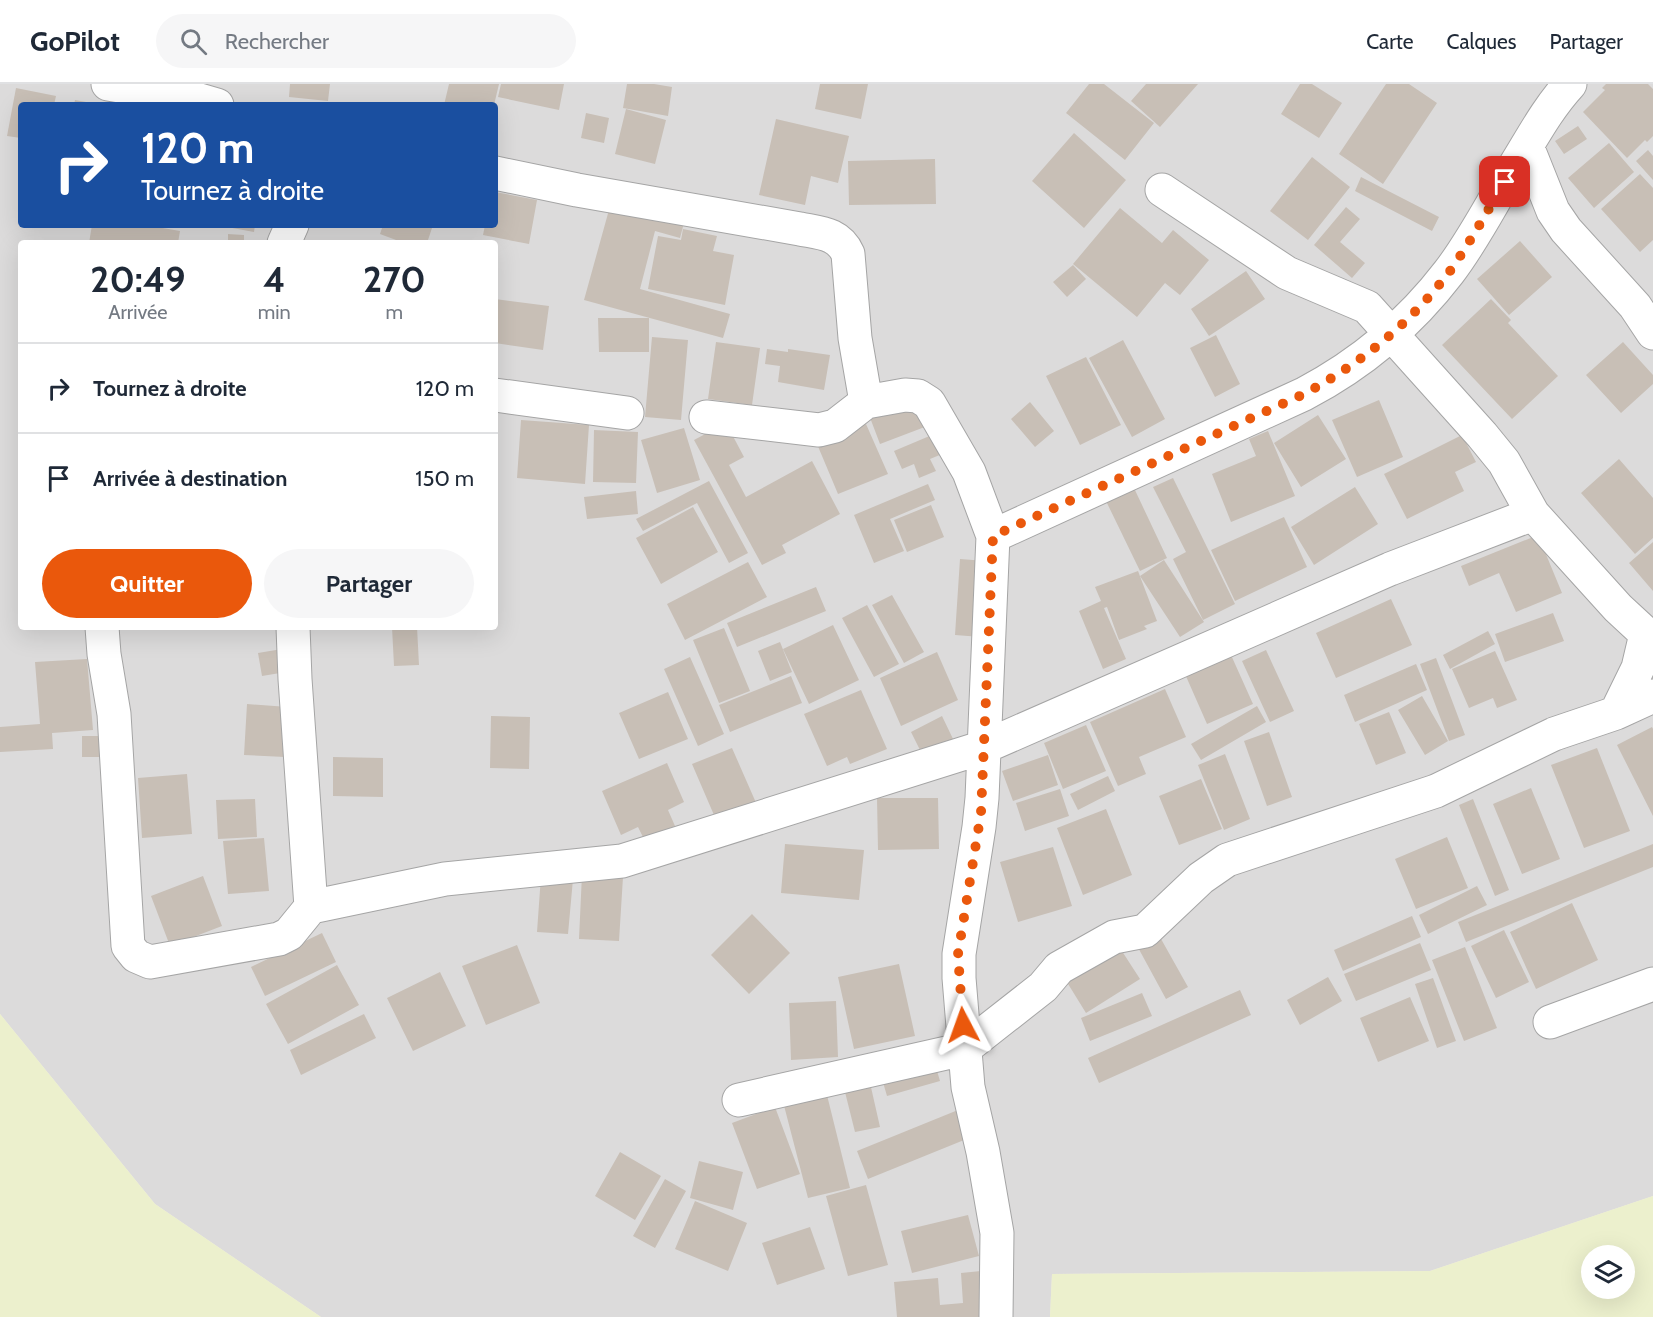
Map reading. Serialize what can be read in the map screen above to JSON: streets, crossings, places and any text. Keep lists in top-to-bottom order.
{
  "page": {
    "header": "GoPilot",
    "search": "Rechercher",
    "nav": ["Carte", "Calques", "Partager"],
    "turn": ["120 m", "Tournez à droite"],
    "eta": [
      "20:49",
      "Arrivée",
      "4",
      "min",
      "270",
      "m"
    ],
    "list": [
      {
        "name": "Tournez à droite",
        "value": "120 m"
      },
      {
        "name": "Arrivée à destination",
        "value": "150 m"
      }
    ],
    "buttons": ["Quitter", "Partager"]
  }
}
